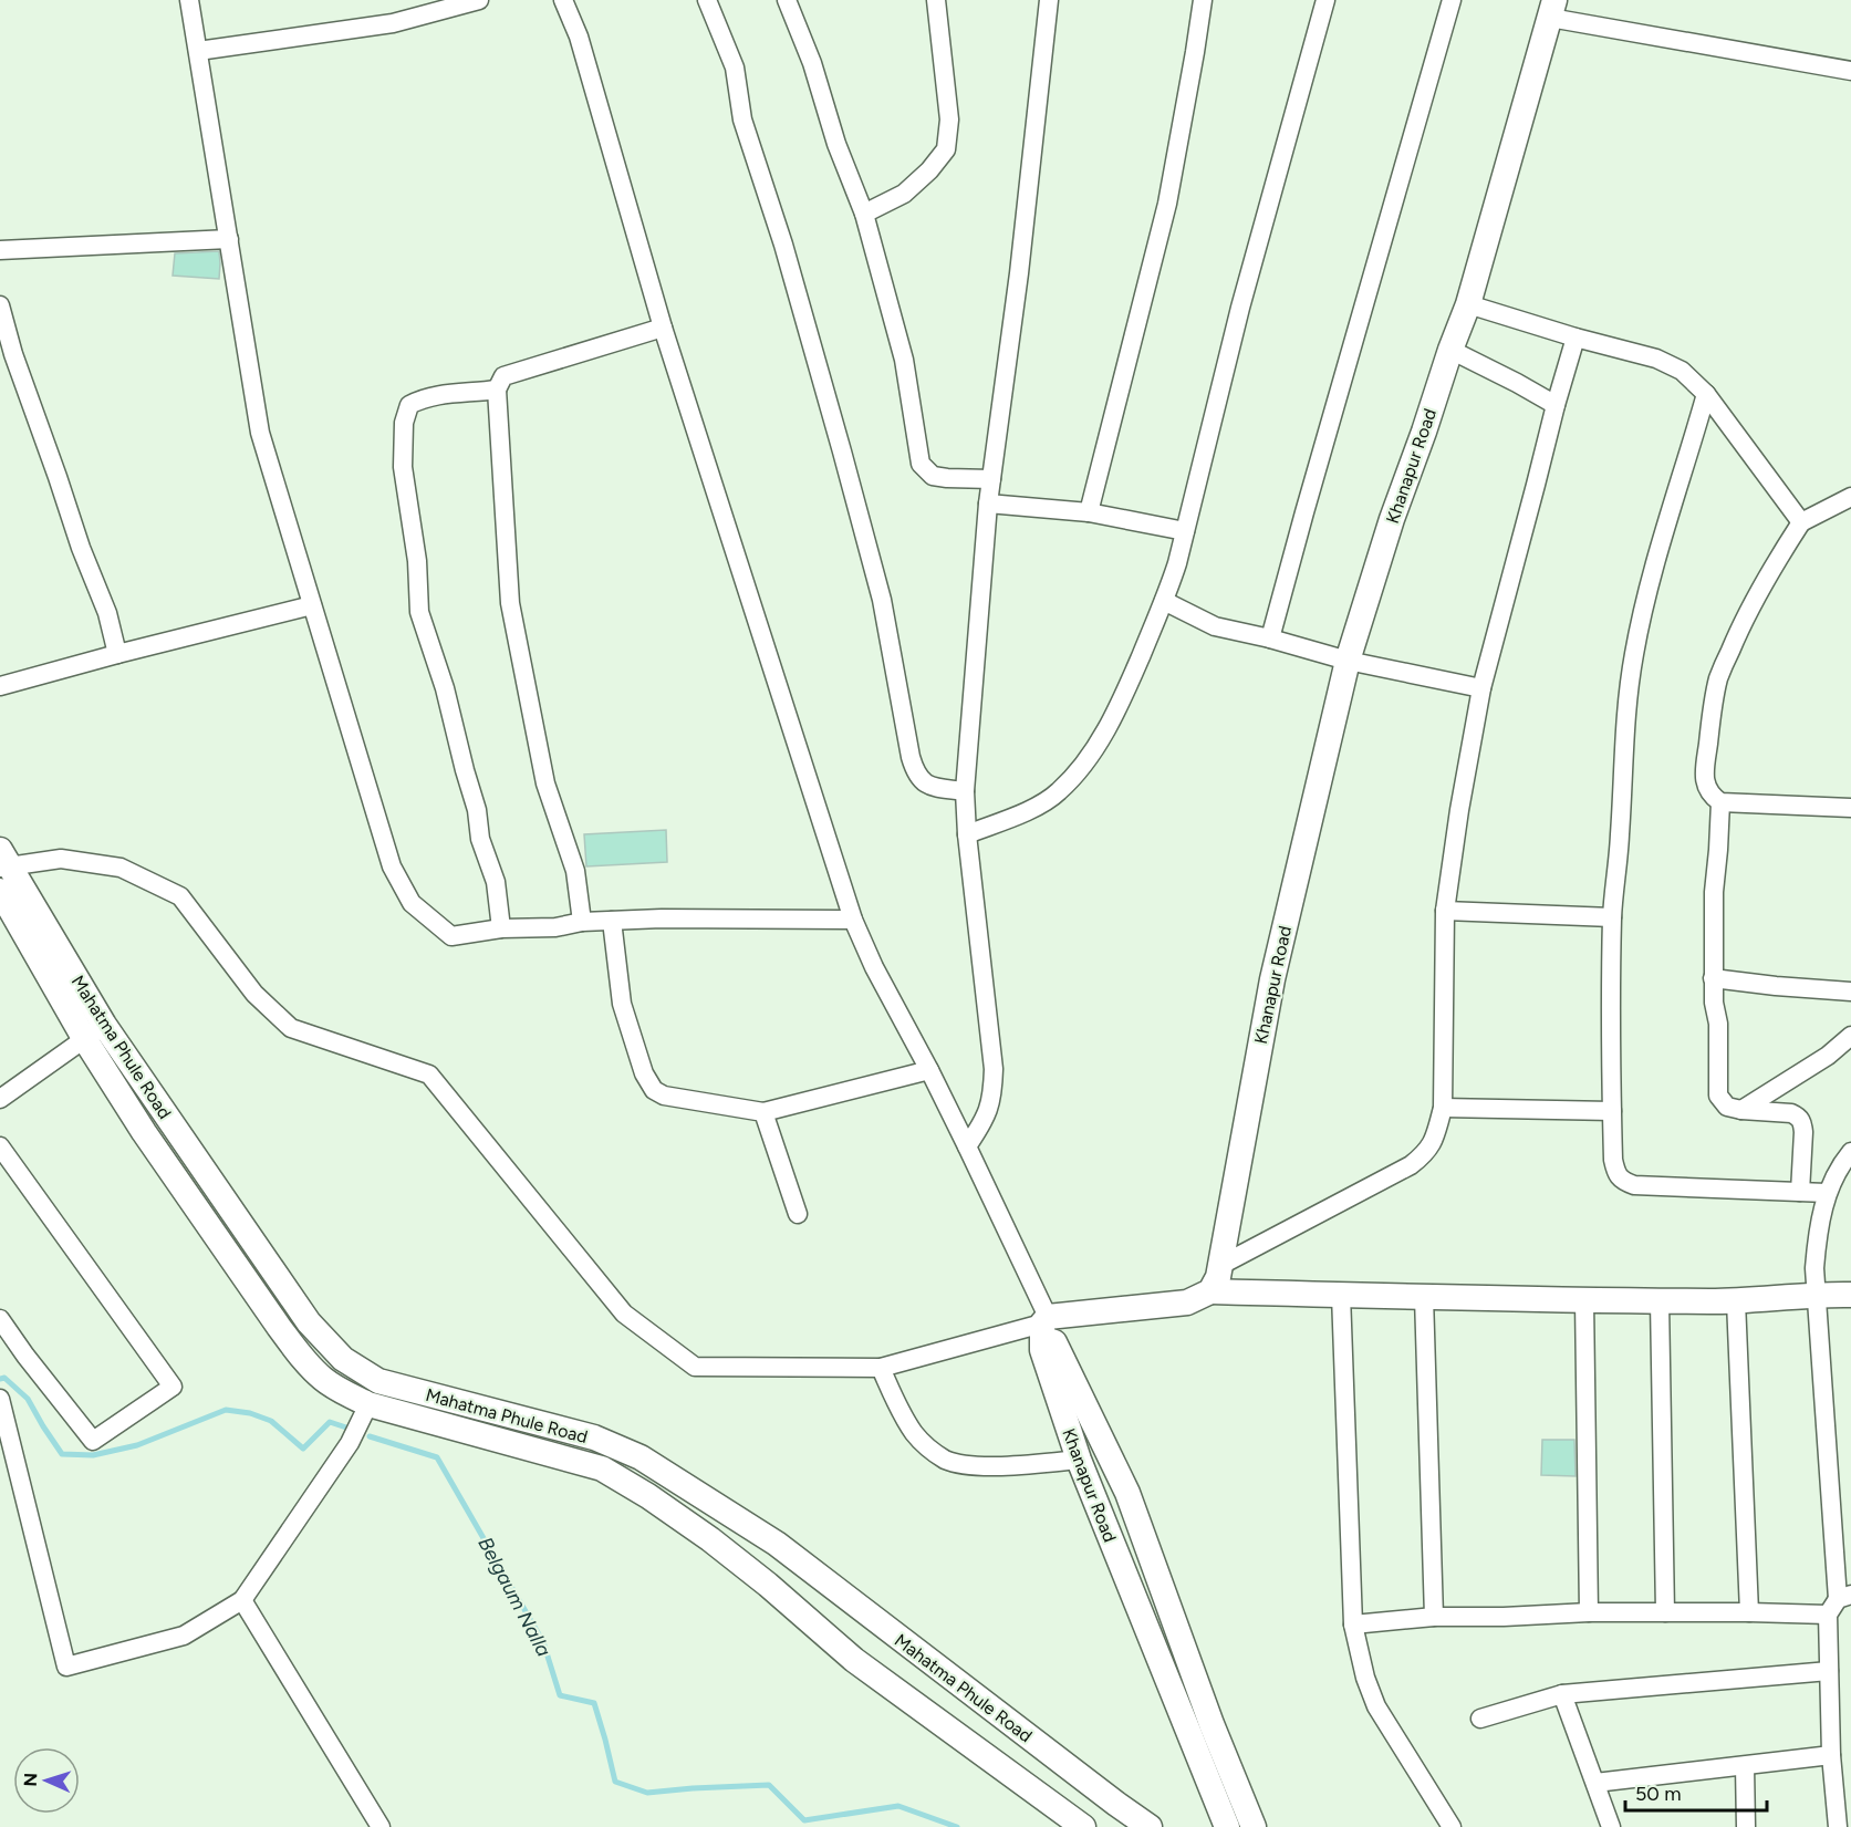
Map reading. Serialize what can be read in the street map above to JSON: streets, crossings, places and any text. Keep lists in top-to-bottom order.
{
  "streets": {
    "main road": ["Khanapur Road", "Mahatma Phule Road"]
  },
  "crossings": [
    ["Khanapur Road", "Mahatma Phule Road"]
  ],
  "water": ["Belgaum Nalla"],
  "scale_bar": "50 m",
  "north": "left"
}
